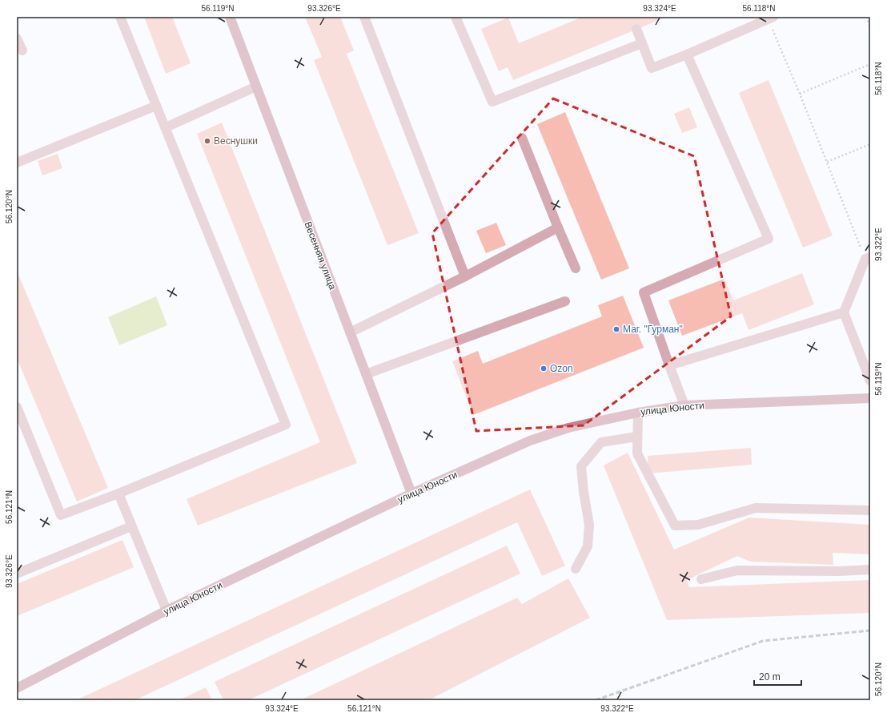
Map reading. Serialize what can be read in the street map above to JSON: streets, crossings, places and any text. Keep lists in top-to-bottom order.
{
  "streets": {
    "street": ["Весенняя улица", "улица Юности"]
  },
  "crossings": [
    ["Весенняя улица", "улица Юности"]
  ],
  "places": ["Веснушки", "Маг. \"Гурман\"", "Ozon"],
  "scale_bar": "20 m",
  "coordinates": [
    "56.119°N",
    "93.326°E",
    "93.324°E",
    "56.118°N",
    "56.120°N",
    "93.322°E",
    "56.121°N"
  ]
}
